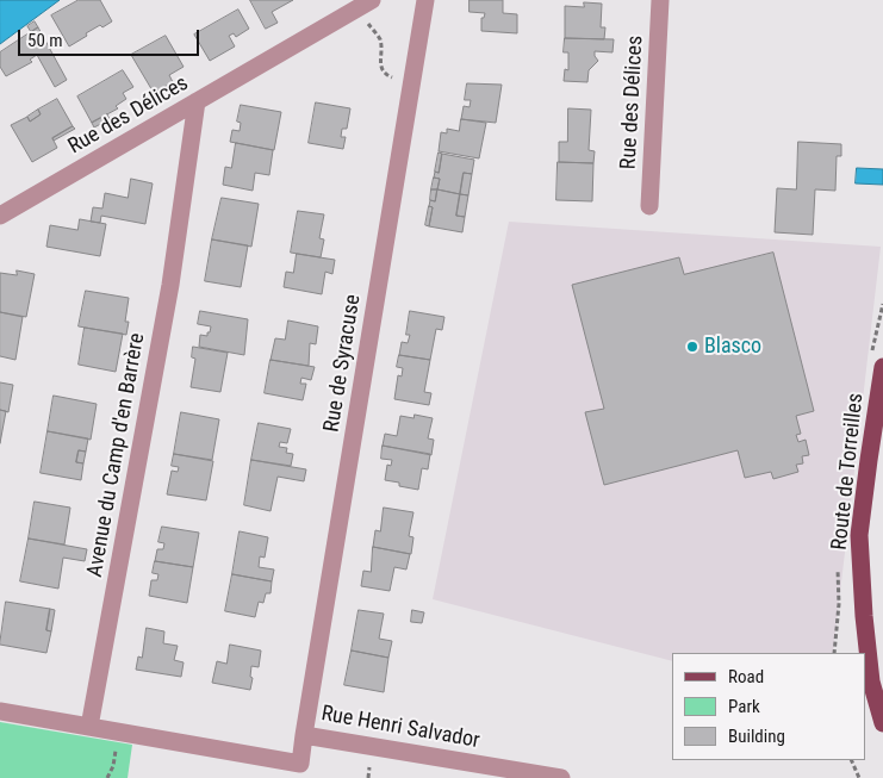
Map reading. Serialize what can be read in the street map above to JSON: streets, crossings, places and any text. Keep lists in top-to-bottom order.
{
  "streets": {
    "main road": ["Route de Torreilles"],
    "street": [
      "Rue des Délices",
      "Rue de Syracuse",
      "Avenue du Camp d'en Barrère",
      "Rue Henri Salvador"
    ]
  },
  "crossings": [
    ["Rue des Délices", "Avenue du Camp d'en Barrère"],
    ["Rue de Syracuse", "Rue Henri Salvador"],
    ["Avenue du Camp d'en Barrère", "Rue Henri Salvador"]
  ],
  "places": ["Blasco"],
  "legend": ["Road", "Park", "Building"],
  "scale_bar": "50 m"
}
